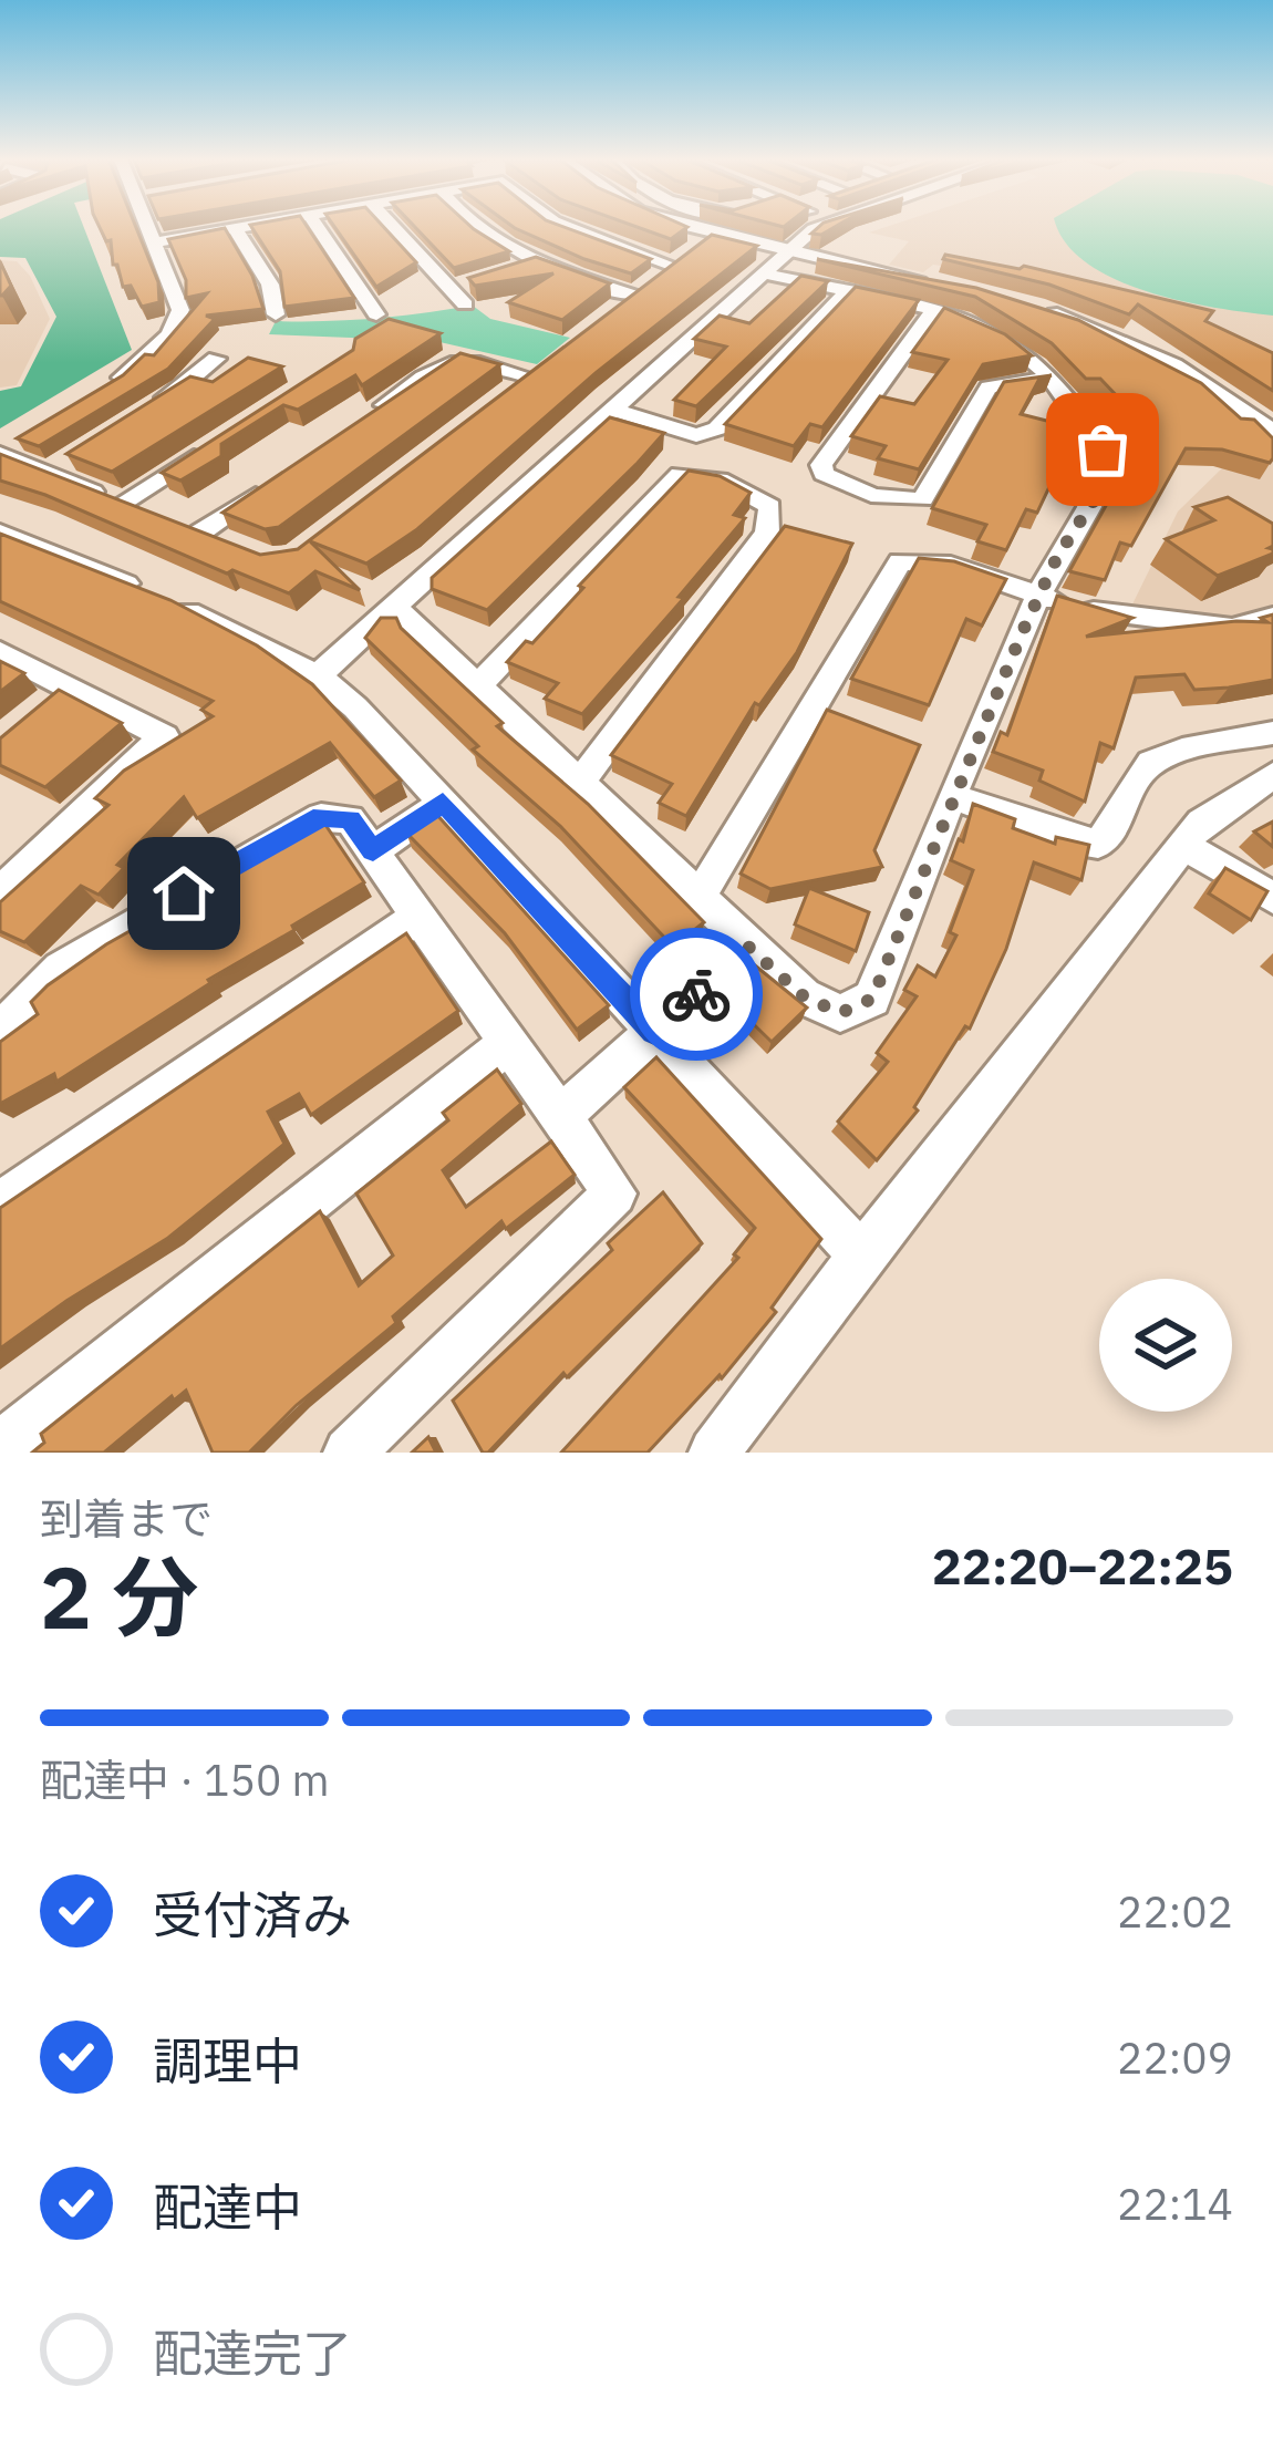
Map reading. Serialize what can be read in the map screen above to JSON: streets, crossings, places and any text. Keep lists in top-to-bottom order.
{
  "page": {
    "heading": ["2 分", "到着まで", "22:20–22:25"],
    "bar": "配達中 · 150 m",
    "list": [
      ["受付済み", "22:02"],
      ["調理中", "22:09"],
      ["配達中", "22:14"],
      "配達完了"
    ]
  }
}
